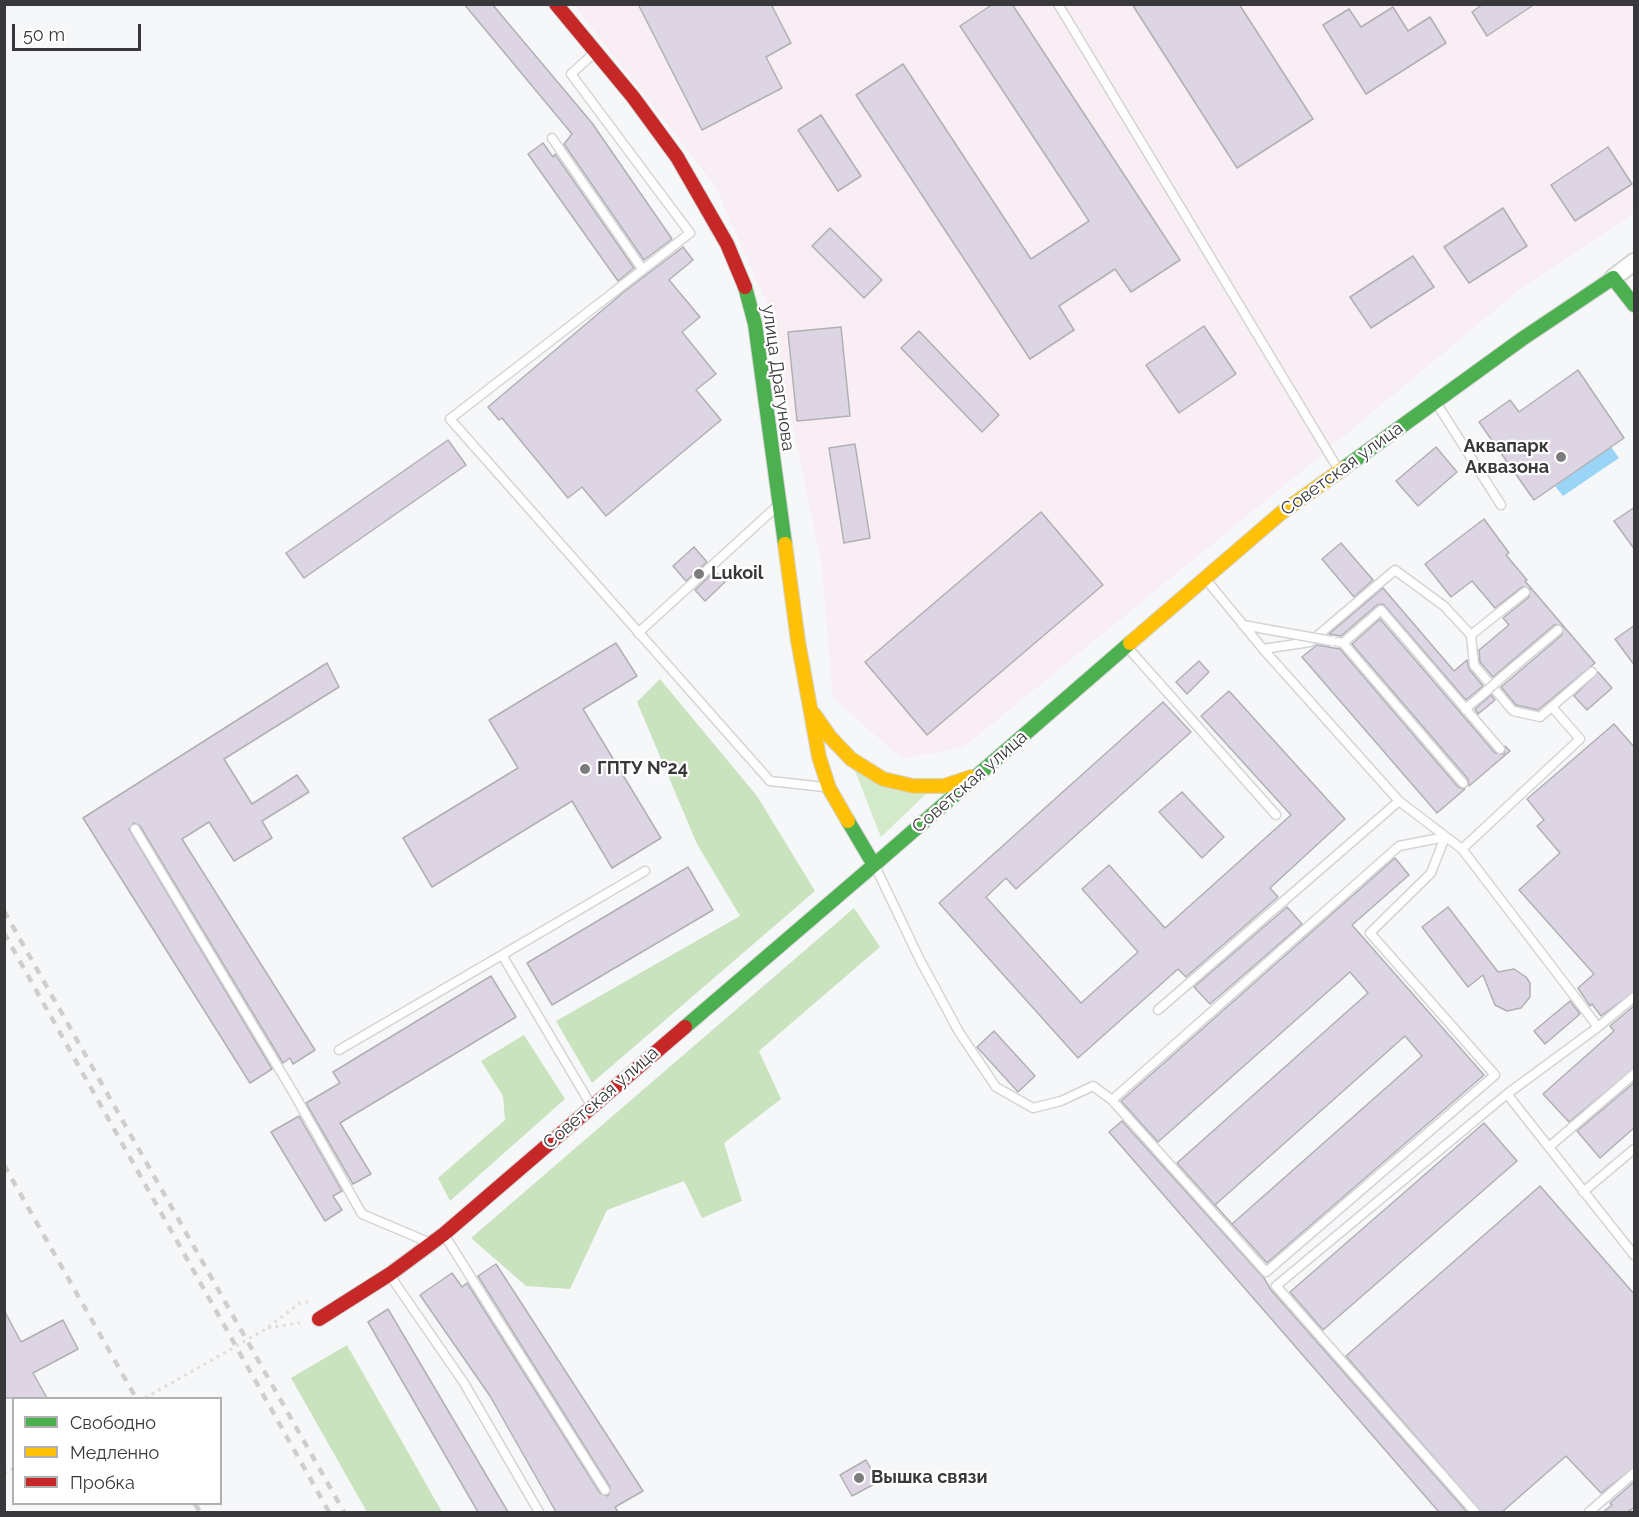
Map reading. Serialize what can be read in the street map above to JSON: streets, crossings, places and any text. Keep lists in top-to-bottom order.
{
  "streets": {
    "main road": ["улица Драгунова", "Советская улица"]
  },
  "crossings": [
    ["улица Драгунова", "Советская улица"]
  ],
  "places": [
    "Аквапарк Аквазона",
    "Lukoil",
    "ГПТУ №24",
    "Вышка связи"
  ],
  "legend": ["Свободно", "Медленно", "Пробка"],
  "scale_bar": "50 m"
}
